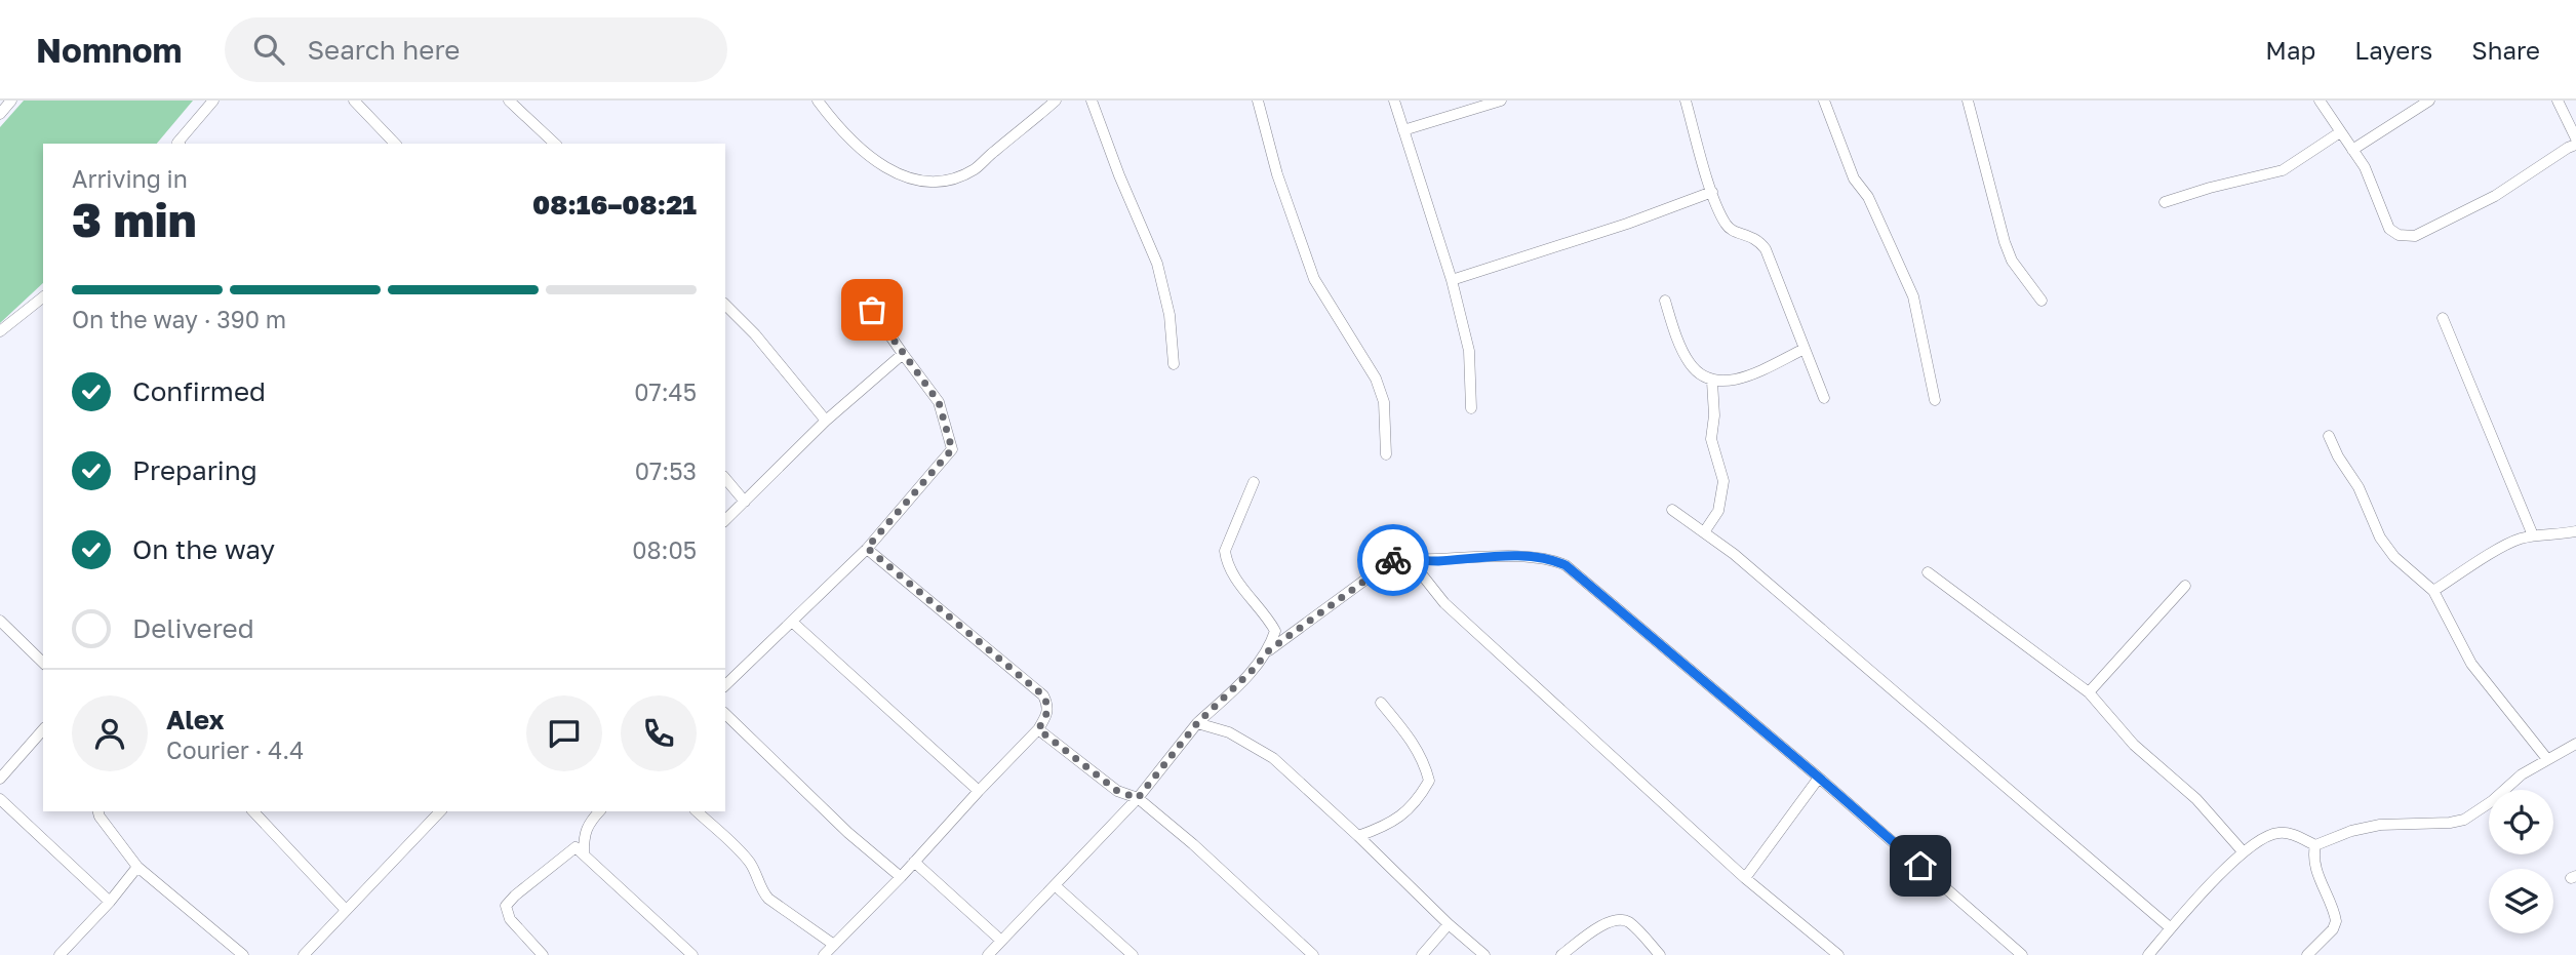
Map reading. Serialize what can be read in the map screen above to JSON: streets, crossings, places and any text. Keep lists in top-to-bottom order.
{
  "page": {
    "header": "Nomnom",
    "search": "Search here",
    "nav": ["Map", "Layers", "Share"],
    "heading": ["3 min", "Arriving in", "08:16–08:21"],
    "panel": ["Alex", "Courier · 4.4"],
    "bar": "On the way · 390 m",
    "list": [
      ["Confirmed", "07:45"],
      ["Preparing", "07:53"],
      ["On the way", "08:05"],
      "Delivered"
    ]
  }
}
